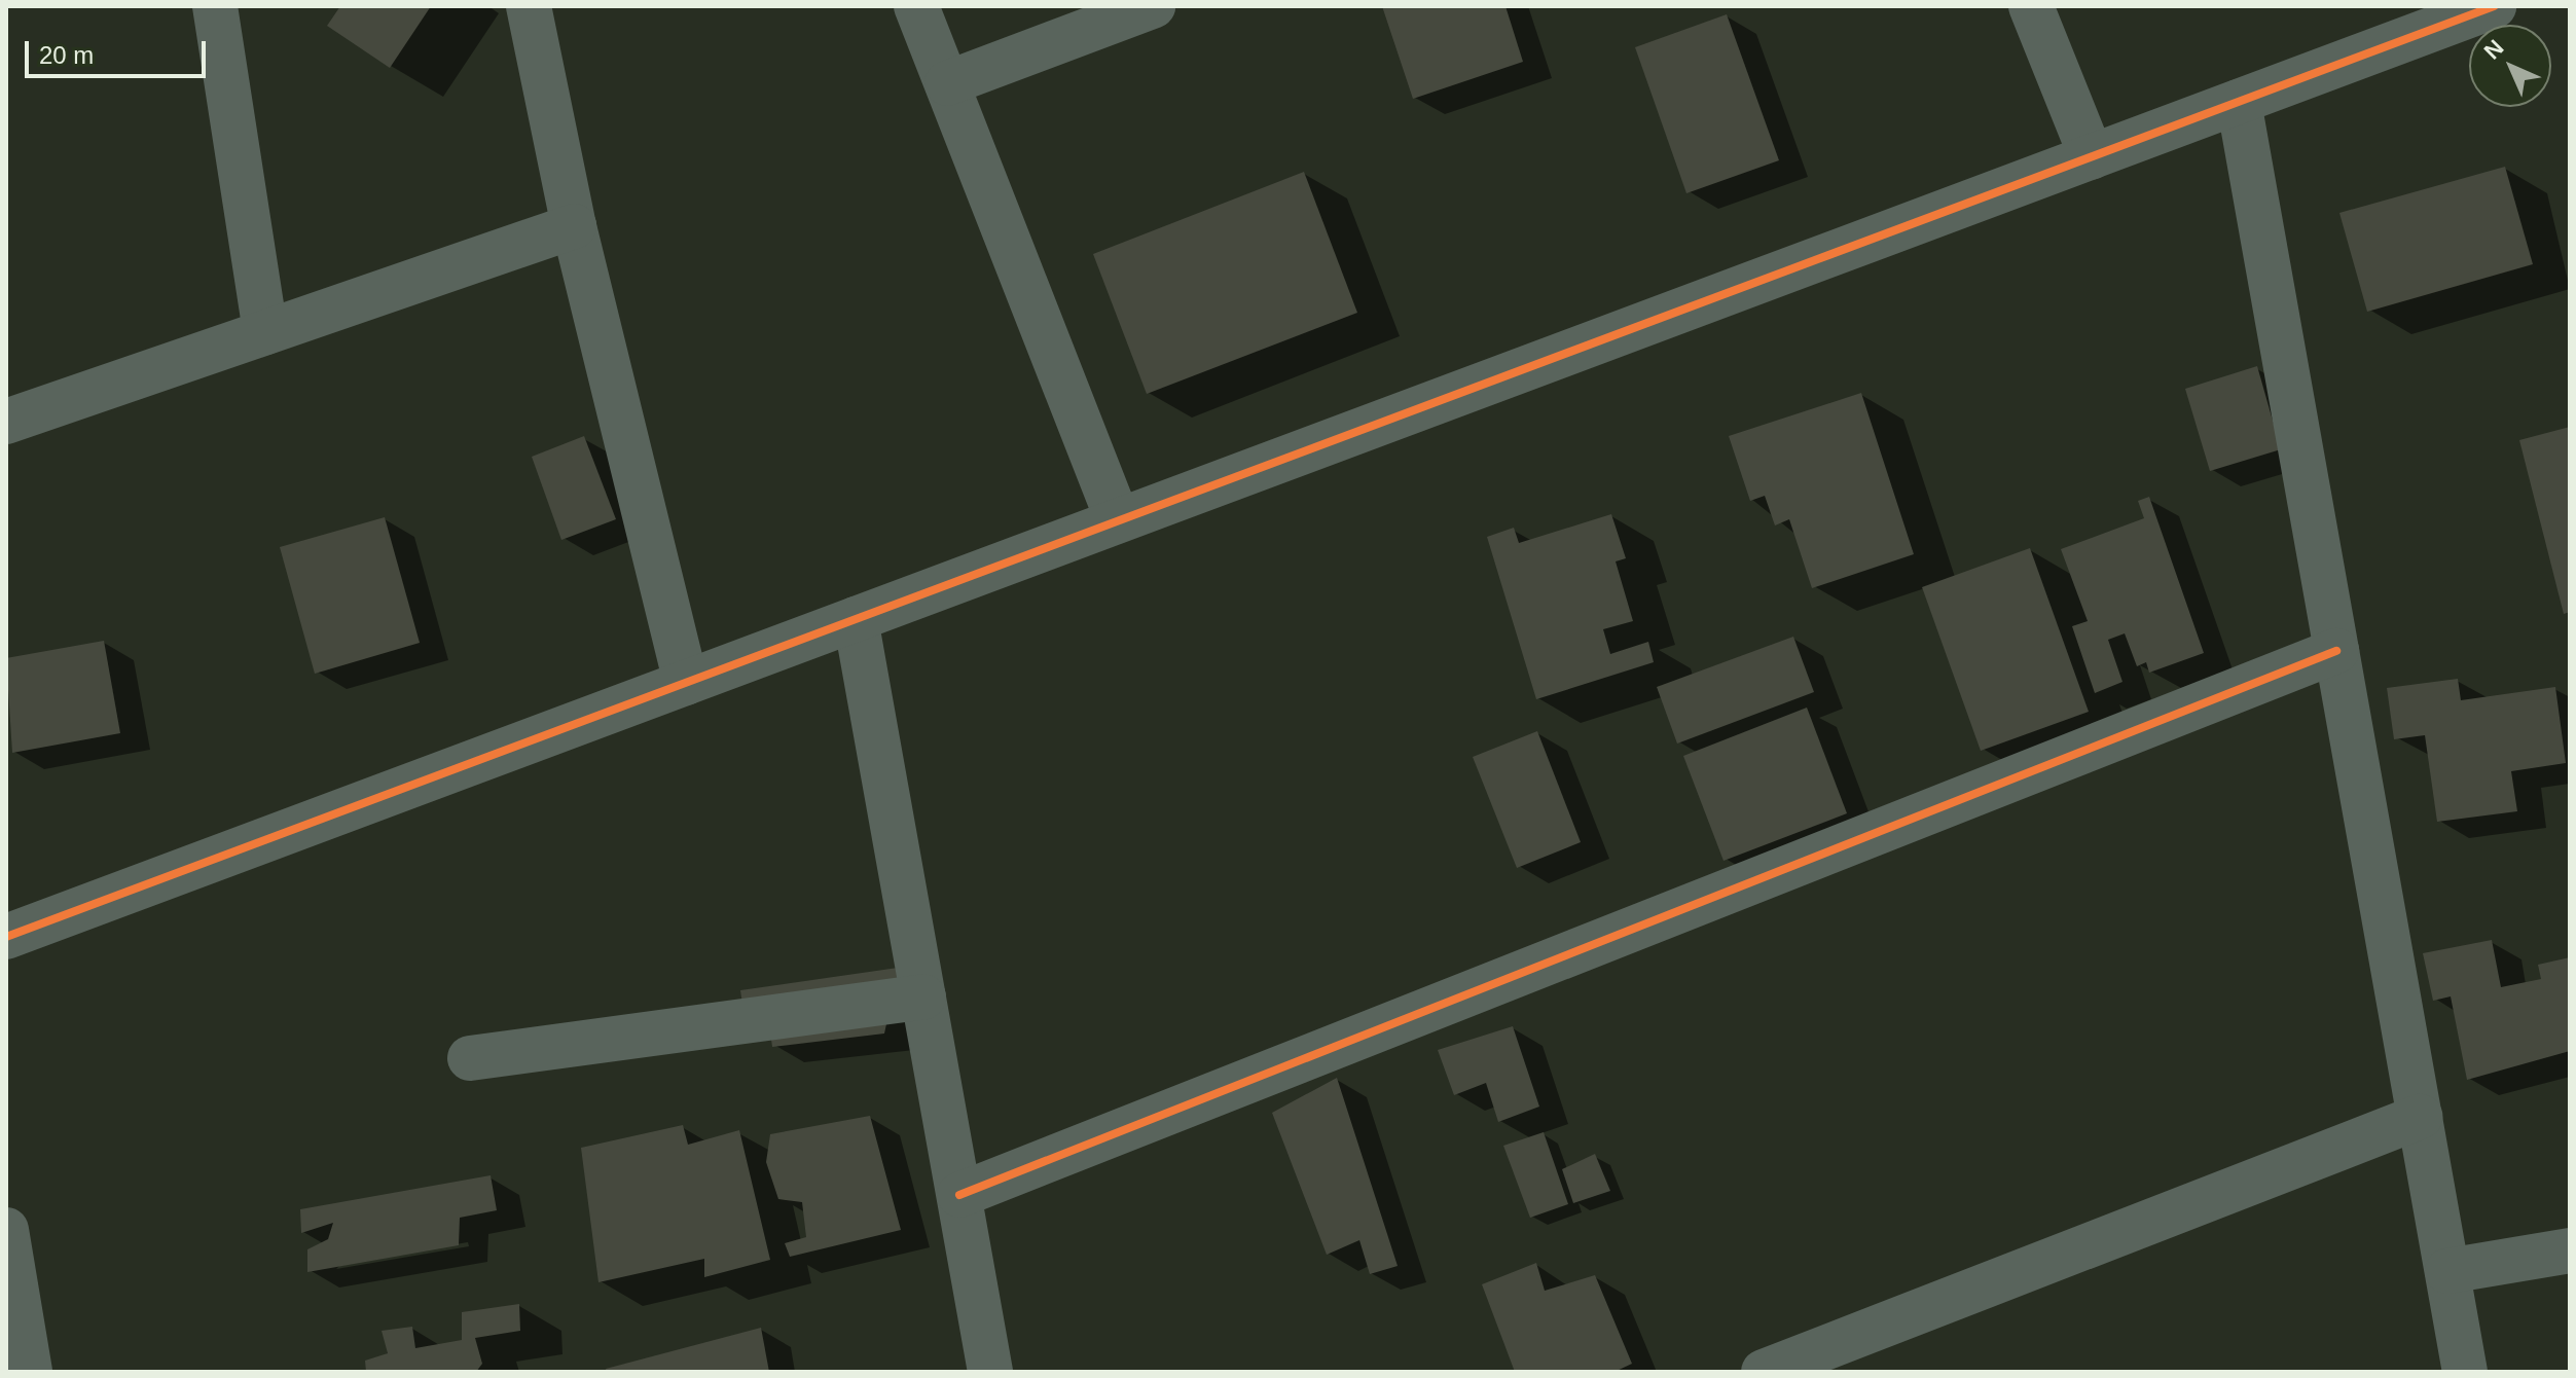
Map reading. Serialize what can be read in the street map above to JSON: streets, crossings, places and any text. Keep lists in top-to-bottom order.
{
  "scale_bar": "20 m",
  "north": "top left"
}
